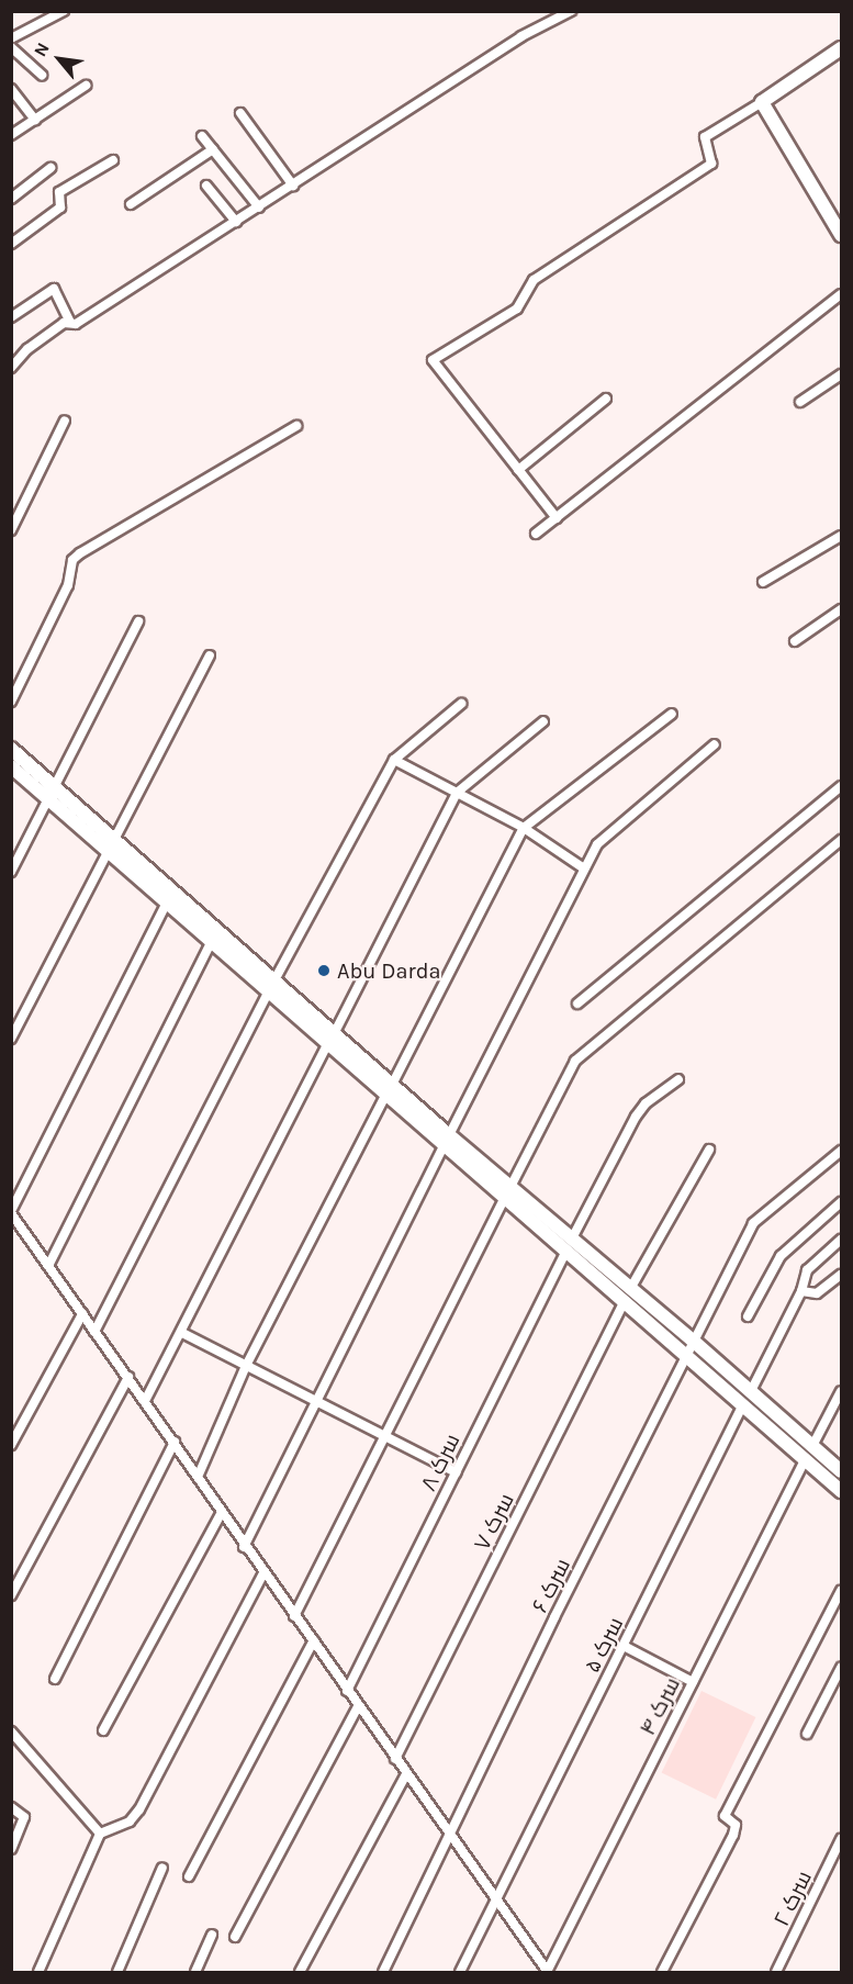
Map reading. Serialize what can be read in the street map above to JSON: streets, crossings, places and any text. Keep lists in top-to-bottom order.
{
  "streets": {
    "street": [
      "سرک ۸",
      "سرک ۷",
      "سرک ۶",
      "سرک ۵",
      "سرک ۴",
      "سرک ۲"
    ]
  },
  "places": ["Abu Darda"],
  "north": "top left"
}
